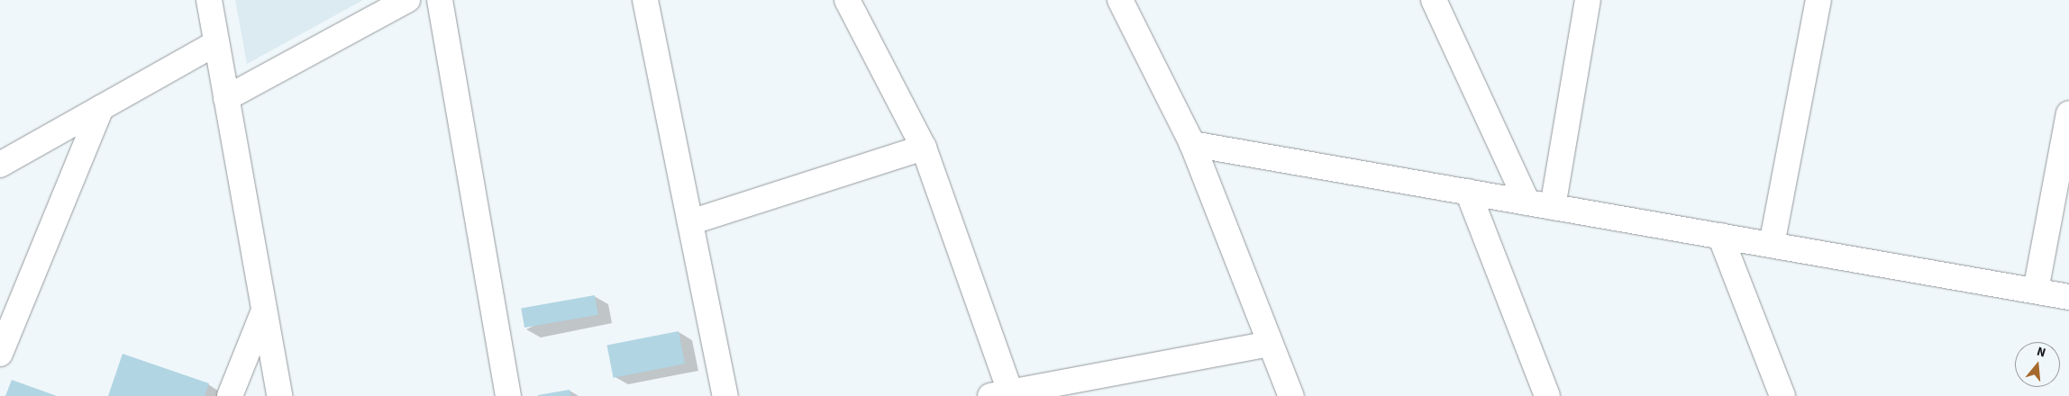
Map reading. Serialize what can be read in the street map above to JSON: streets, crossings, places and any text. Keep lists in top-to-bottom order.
{
  "north": "top"
}
